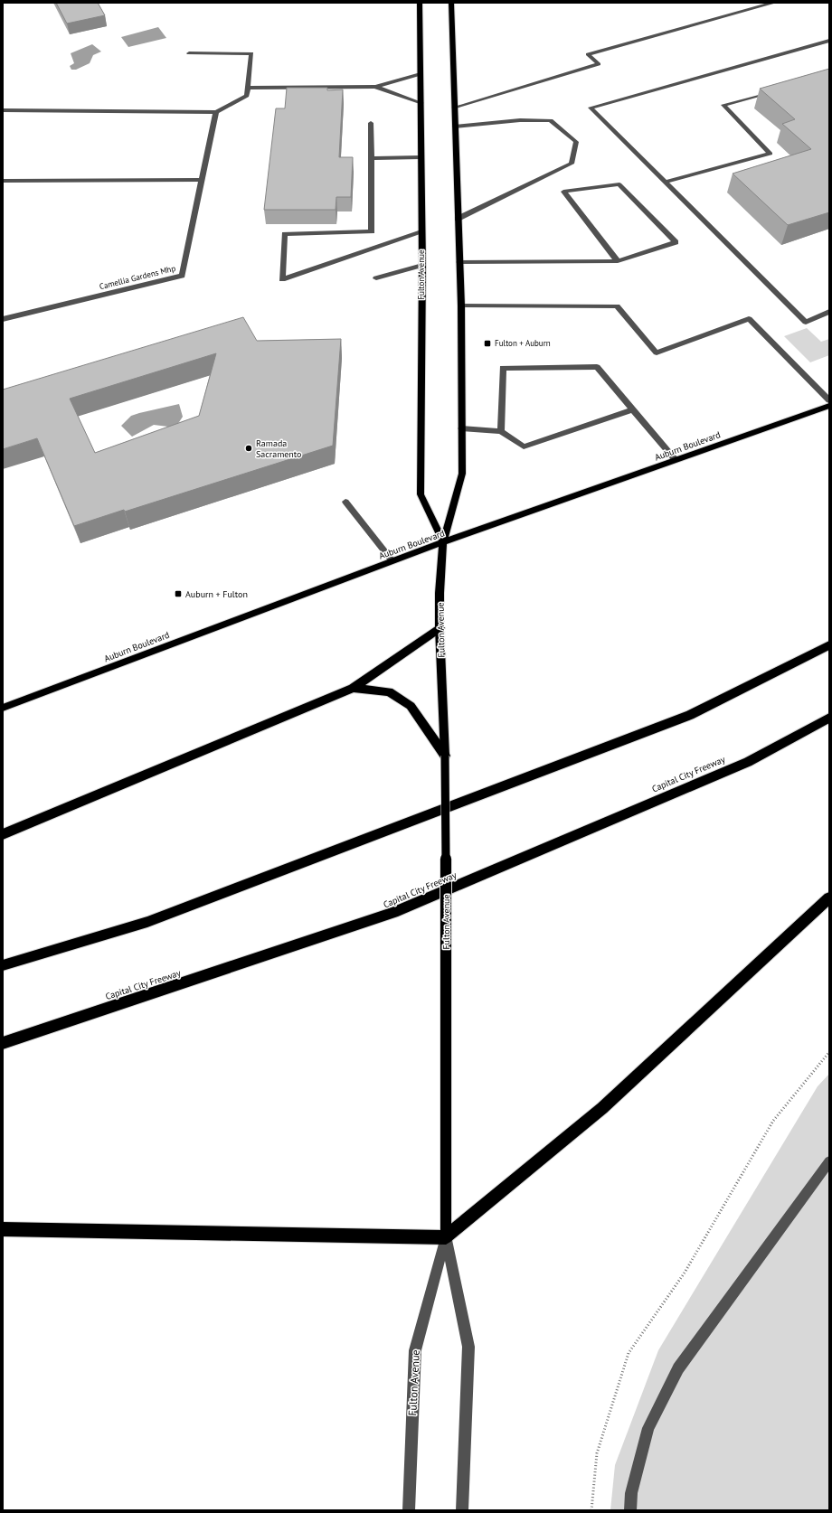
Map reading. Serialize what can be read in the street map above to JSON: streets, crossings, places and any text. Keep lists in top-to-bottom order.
{
  "streets": {
    "highway": ["Capital City Freeway"],
    "main road": ["Fulton Avenue", "Auburn Boulevard"],
    "street": ["Camellia Gardens Mhp"]
  },
  "crossings": [
    ["Fulton Avenue", "Auburn Boulevard"]
  ],
  "places": {
    "transit": ["Fulton + Auburn", "Auburn + Fulton"],
    "other": ["Ramada Sacramento"]
  }
}
